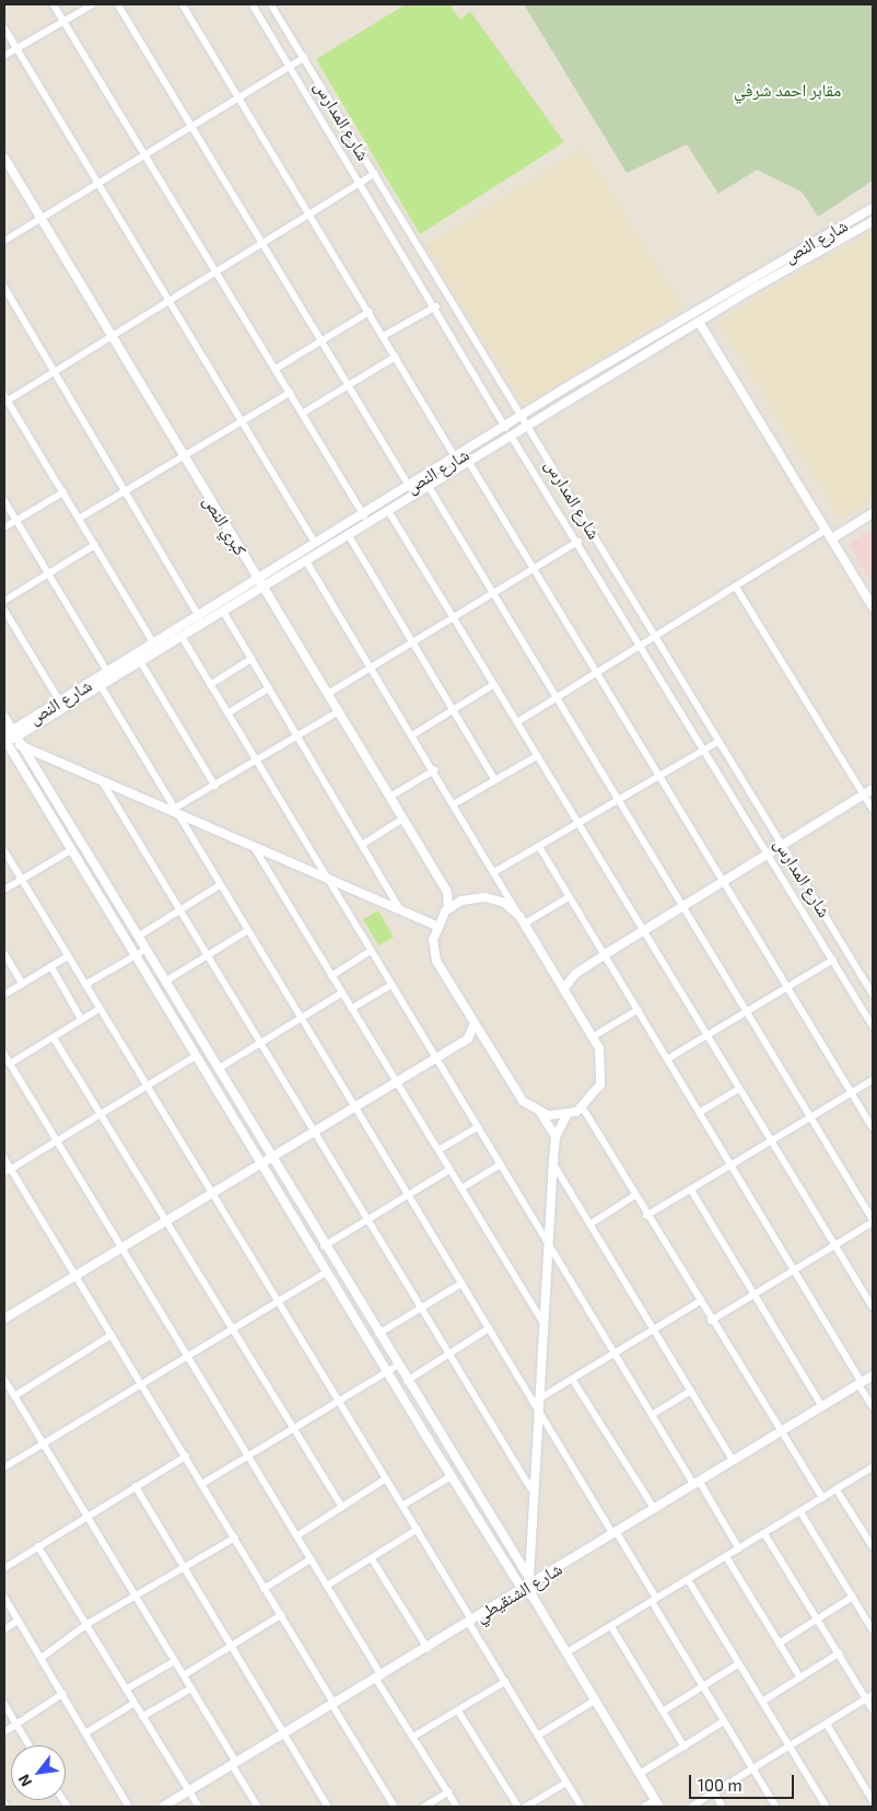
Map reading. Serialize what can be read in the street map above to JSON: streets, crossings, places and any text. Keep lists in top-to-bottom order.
{
  "streets": {
    "street": [
      "شارع المدارس",
      "شارع النص",
      "كبري النص",
      "شارع الشنقيطي"
    ]
  },
  "crossings": [
    ["شارع المدارس", "شارع النص"],
    ["شارع النص", "كبري النص"]
  ],
  "parks": ["مقابر احمد شرفي"],
  "scale_bar": "100 m",
  "north": "bottom left"
}
